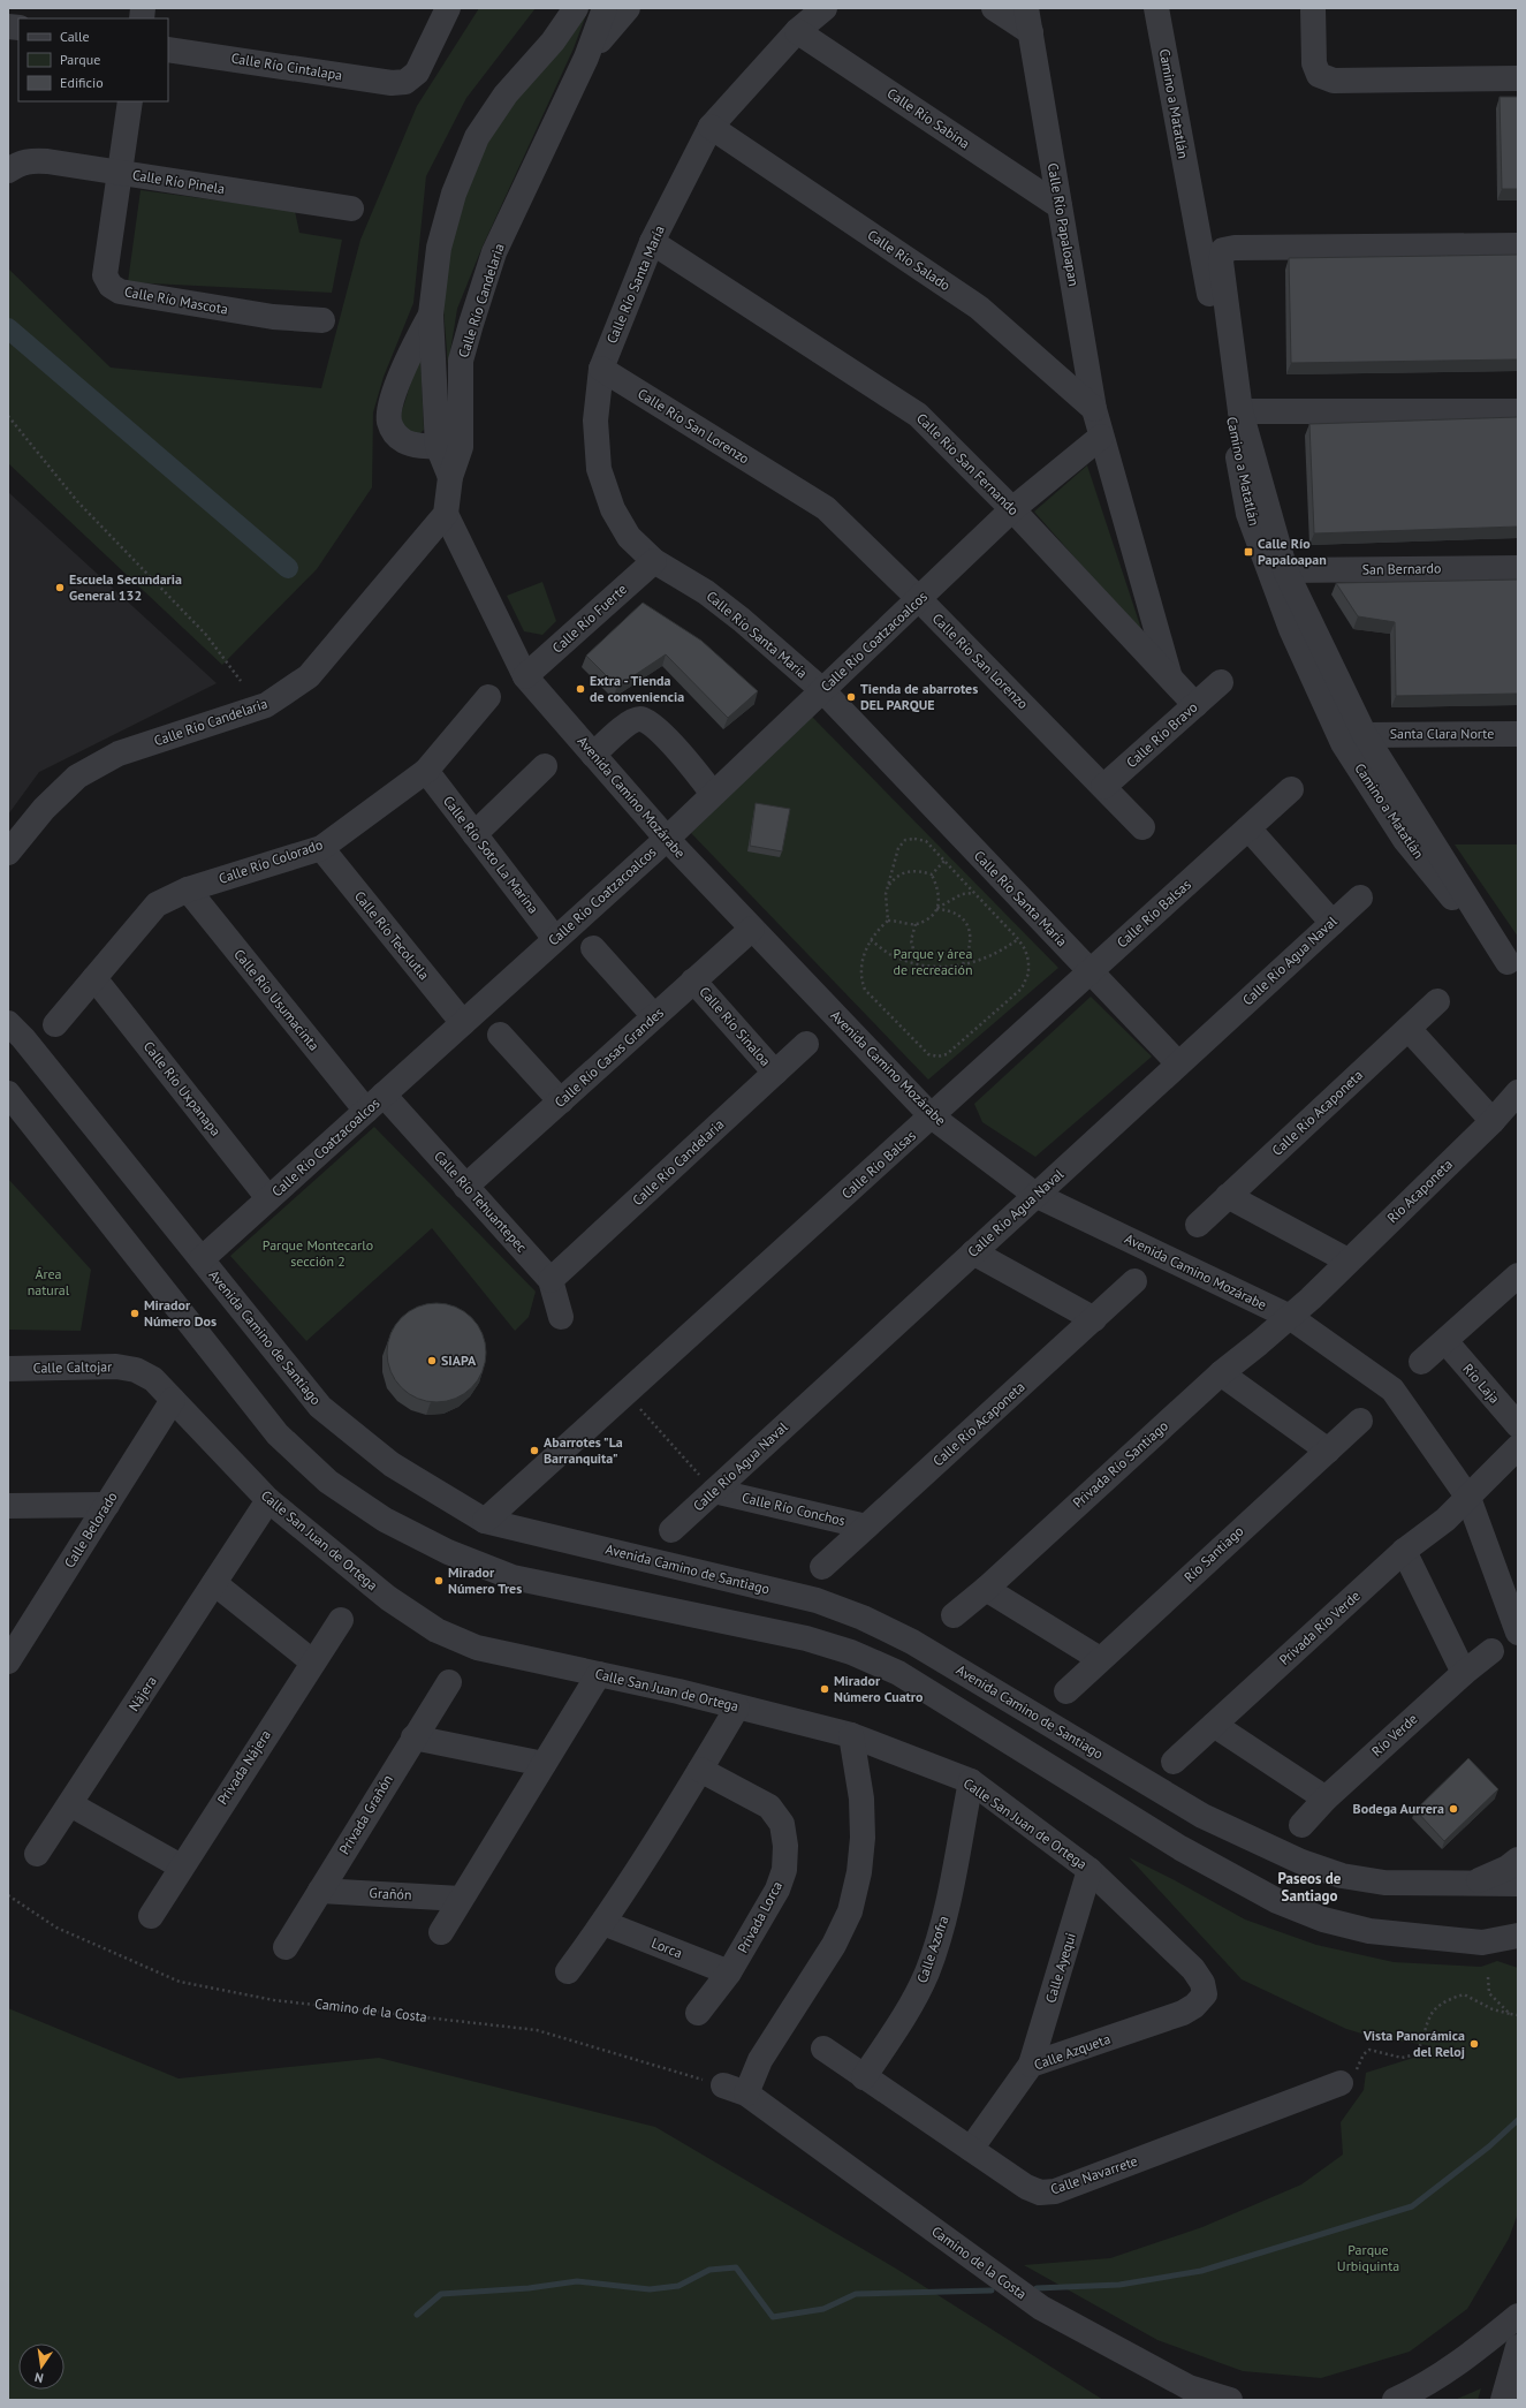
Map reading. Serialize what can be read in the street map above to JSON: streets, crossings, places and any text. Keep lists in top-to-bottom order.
{
  "streets": {
    "street": [
      "Calle Río Cintalapa",
      "Camino a Matatlán",
      "Calle Río Sabina",
      "Calle Río Pinela",
      "Calle Río Papaloapan",
      "Calle Río Salado",
      "Calle Río Santa María",
      "Calle Río Mascota",
      "Calle Río Candelaria",
      "Calle Río San Lorenzo",
      "Calle Río San Fernando",
      "San Bernardo",
      "Calle Río Fuerte",
      "Calle Río Coatzacoalcos",
      "Santa Clara Norte",
      "Calle Río Bravo",
      "Avenida Camino Mozárabe",
      "Calle Río Soto La Marina",
      "Calle Río Colorado",
      "Calle Río Balsas",
      "Calle Río Tecolutla",
      "Calle Río Agua Naval",
      "Calle Río Usumacinta",
      "Calle Río Sinaloa",
      "Calle Río Casas Grandes",
      "Calle Río Uxpanapa",
      "Calle Río Acaponeta",
      "Río Acaponeta",
      "Calle Río Tehuantepec",
      "Avenida Camino de Santiago",
      "Calle Caltojar",
      "Río Laja",
      "Privada Río Santiago",
      "Calle Río Conchos",
      "Calle Belorado",
      "Calle San Juan de Ortega",
      "Río Santiago",
      "Privada Río Verde",
      "Nájera",
      "Río Verde",
      "Privada Nájera",
      "Privada Grañón",
      "Grañón",
      "Privada Lorca",
      "Lorca",
      "Calle Azofra",
      "Calle Ayequi",
      "Camino de la Costa",
      "Calle Azqueta",
      "Calle Navarrete"
    ]
  },
  "crossings": [
    ["Calle Río Sabina", "Calle Río Papaloapan"],
    ["Calle Río Sabina", "Calle Río Santa María"],
    ["Calle Río Pinela", "Calle Río Mascota"],
    ["Calle Río Papaloapan", "Calle Río Salado"],
    ["Calle Río Papaloapan", "Calle Río San Fernando"],
    ["Calle Río Papaloapan", "Calle Río Coatzacoalcos"],
    ["Calle Río Salado", "Calle Río Santa María"],
    ["Calle Río Santa María", "Calle Río San Lorenzo"],
    ["Calle Río Santa María", "Calle Río San Fernando"],
    ["Calle Río Santa María", "Calle Río Fuerte"],
    ["Calle Río Santa María", "Calle Río Coatzacoalcos"],
    ["Calle Río Santa María", "Calle Río Balsas"],
    ["Calle Río Santa María", "Calle Río Agua Naval"],
    ["Calle Río Candelaria", "Avenida Camino Mozárabe"],
    ["Calle Río Candelaria", "Calle Río Sinaloa"],
    ["Calle Río Candelaria", "Calle Río Tehuantepec"],
    ["Calle Río San Lorenzo", "Calle Río Coatzacoalcos"],
    ["Calle Río San Lorenzo", "Calle Río Bravo"],
    ["Calle Río San Fernando", "Calle Río Coatzacoalcos"],
    ["Calle Río San Fernando", "Calle Río Bravo"],
    ["Calle Río Fuerte", "Avenida Camino Mozárabe"],
    ["Calle Río Coatzacoalcos", "Avenida Camino Mozárabe"],
    ["Calle Río Coatzacoalcos", "Calle Río Soto La Marina"],
    ["Calle Río Coatzacoalcos", "Calle Río Tecolutla"],
    ["Calle Río Coatzacoalcos", "Calle Río Usumacinta"],
    ["Calle Río Coatzacoalcos", "Calle Río Uxpanapa"],
    ["Calle Río Coatzacoalcos", "Calle Río Tehuantepec"],
    ["Calle Río Coatzacoalcos", "Avenida Camino de Santiago"],
    ["Avenida Camino Mozárabe", "Calle Río Balsas"],
    ["Avenida Camino Mozárabe", "Calle Río Agua Naval"],
    ["Avenida Camino Mozárabe", "Calle Río Casas Grandes"],
    ["Avenida Camino Mozárabe", "Río Acaponeta"],
    ["Avenida Camino Mozárabe", "Privada Río Santiago"],
    ["Avenida Camino Mozárabe", "Privada Río Verde"],
    ["Calle Río Soto La Marina", "Calle Río Colorado"],
    ["Calle Río Colorado", "Calle Río Tecolutla"],
    ["Calle Río Colorado", "Calle Río Usumacinta"],
    ["Calle Río Colorado", "Calle Río Uxpanapa"],
    ["Calle Río Balsas", "Avenida Camino de Santiago"],
    ["Calle Río Agua Naval", "Calle Río Conchos"],
    ["Calle Río Usumacinta", "Calle Río Tehuantepec"],
    ["Calle Río Sinaloa", "Calle Río Casas Grandes"],
    ["Calle Río Casas Grandes", "Calle Río Tehuantepec"],
    ["Calle Río Acaponeta", "Calle Río Conchos"],
    ["Río Acaponeta", "Privada Río Santiago"],
    ["Calle Caltojar", "Calle San Juan de Ortega"],
    ["Calle Belorado", "Calle San Juan de Ortega"],
    ["Calle San Juan de Ortega", "Nájera"],
    ["Calle San Juan de Ortega", "Calle Azofra"],
    ["Calle San Juan de Ortega", "Calle Ayequi"],
    ["Calle San Juan de Ortega", "Calle Azqueta"],
    ["Privada Grañón", "Grañón"],
    ["Privada Lorca", "Lorca"],
    ["Calle Azofra", "Calle Navarrete"],
    ["Calle Ayequi", "Calle Azqueta"],
    ["Calle Azqueta", "Calle Navarrete"]
  ],
  "districts": ["Paseos de Santiago"],
  "parks": [
    "Parque y área de recreación",
    "Parque Montecarlo sección 2",
    "Área natural",
    "Parque Urbiquinta"
  ],
  "places": {
    "transit": ["Calle Río Papaloapan"],
    "other": [
      "Escuela Secundaria General 132",
      "Extra - Tienda de conveniencia",
      "Tienda de abarrotes DEL PARQUE",
      "Mirador Número Dos",
      "SIAPA",
      "Abarrotes \"La Barranquita\"",
      "Mirador Número Tres",
      "Mirador Número Cuatro",
      "Bodega Aurrera",
      "Vista Panorámica del Reloj"
    ]
  },
  "legend": ["Calle", "Parque", "Edificio"],
  "north": "bottom"
}
